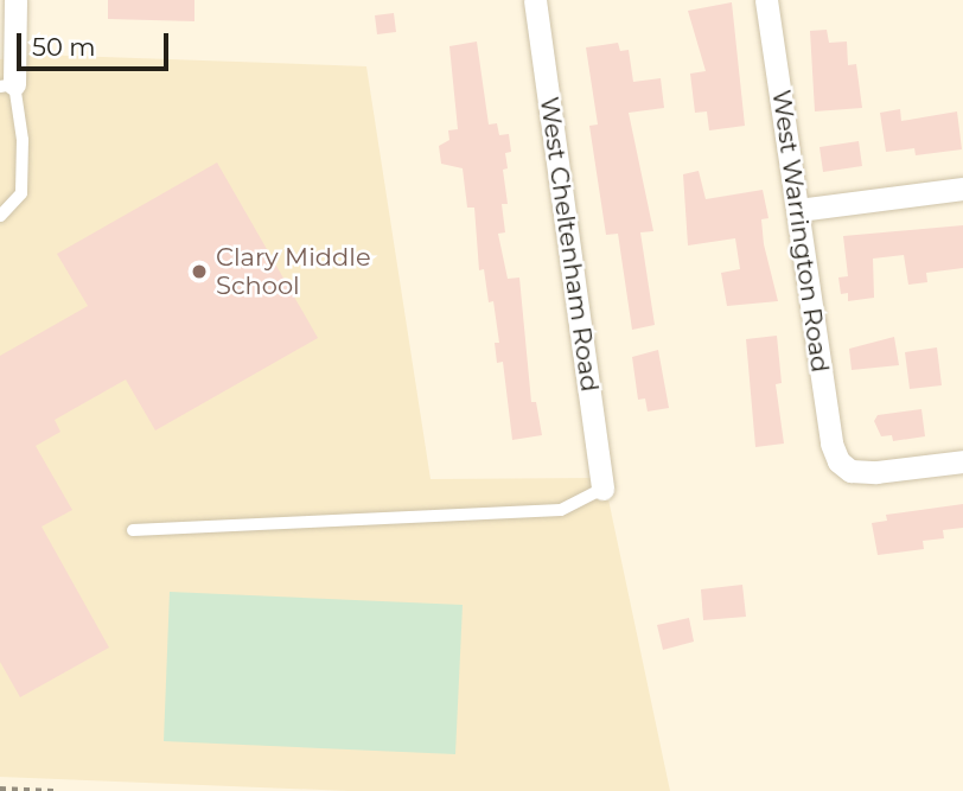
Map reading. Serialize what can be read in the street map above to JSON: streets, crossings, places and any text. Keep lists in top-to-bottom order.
{
  "streets": {
    "street": ["West Warrington Road", "West Cheltenham Road"]
  },
  "places": ["Clary Middle School"],
  "scale_bar": "50 m"
}
